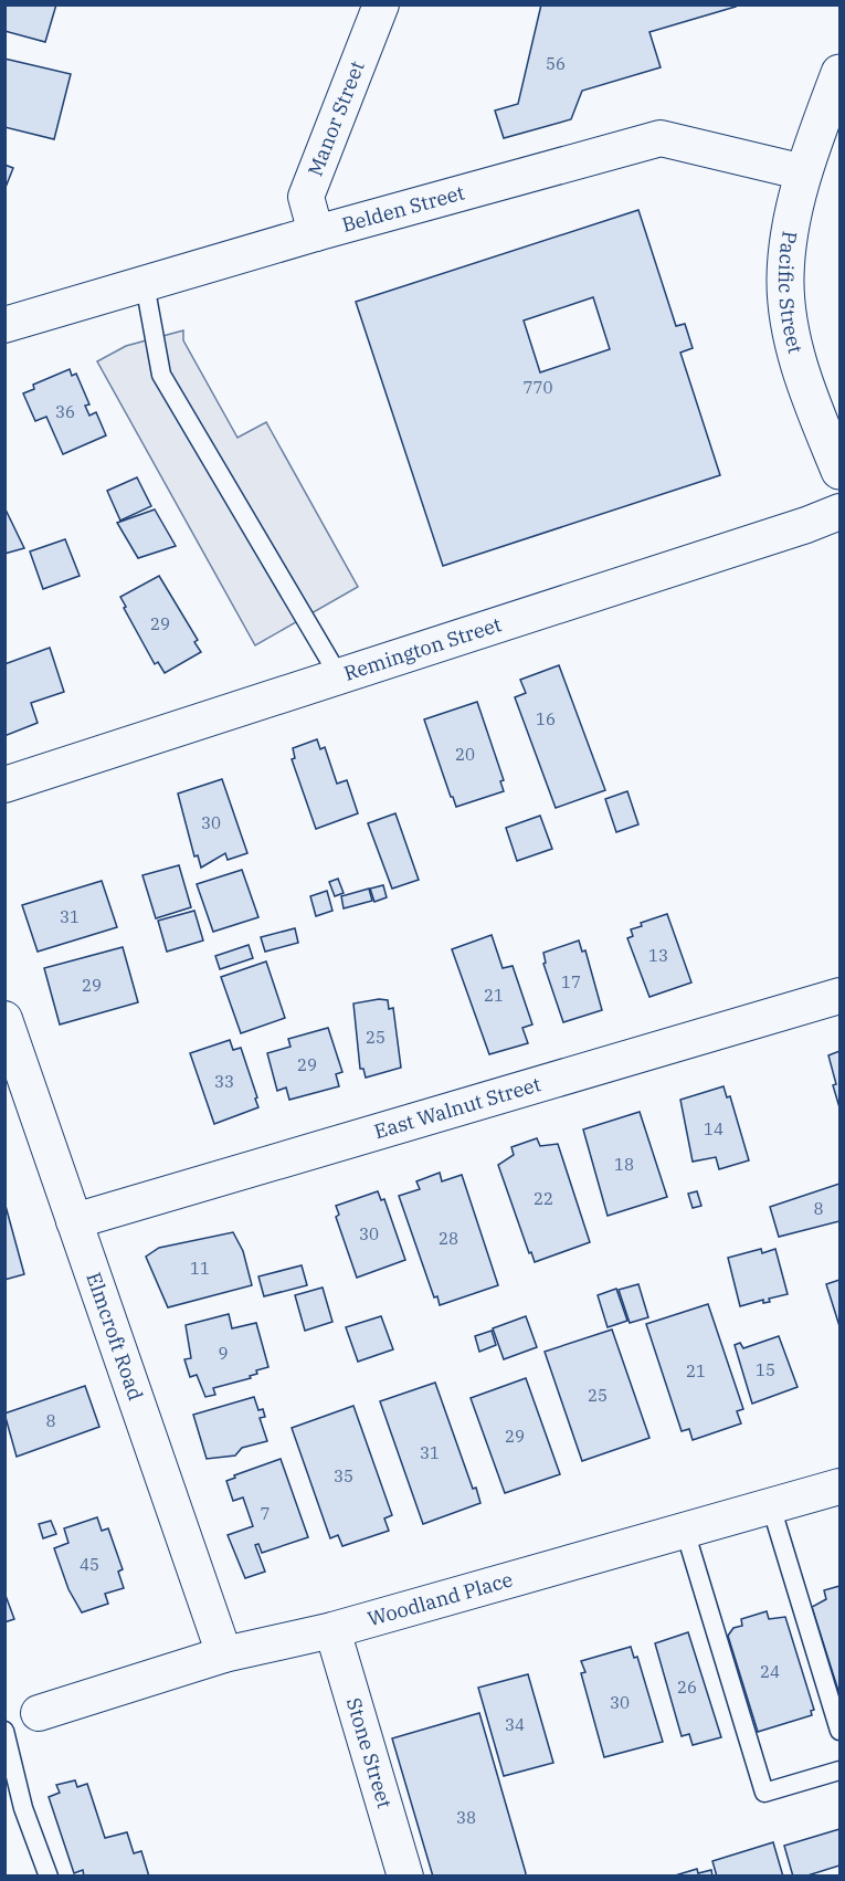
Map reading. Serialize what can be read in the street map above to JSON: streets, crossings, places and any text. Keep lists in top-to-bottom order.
{
  "streets": {
    "street": [
      "Manor Street",
      "Belden Street",
      "Pacific Street",
      "Remington Street",
      "East Walnut Street",
      "Elmcroft Road",
      "Woodland Place",
      "Stone Street"
    ]
  },
  "crossings": [
    ["Manor Street", "Belden Street"],
    ["Belden Street", "Pacific Street"],
    ["East Walnut Street", "Elmcroft Road"],
    ["Elmcroft Road", "Woodland Place"],
    ["Woodland Place", "Stone Street"]
  ],
  "house_numbers": [
    "56",
    "770",
    "36",
    "29",
    "16",
    "20",
    "30",
    "31",
    "13",
    "17",
    "29",
    "21",
    "25",
    "29",
    "33",
    "14",
    "18",
    "22",
    "8",
    "30",
    "28",
    "11",
    "9",
    "15",
    "21",
    "25",
    "8",
    "29",
    "31",
    "35",
    "7",
    "45",
    "24",
    "26",
    "30",
    "34",
    "38"
  ]
}
